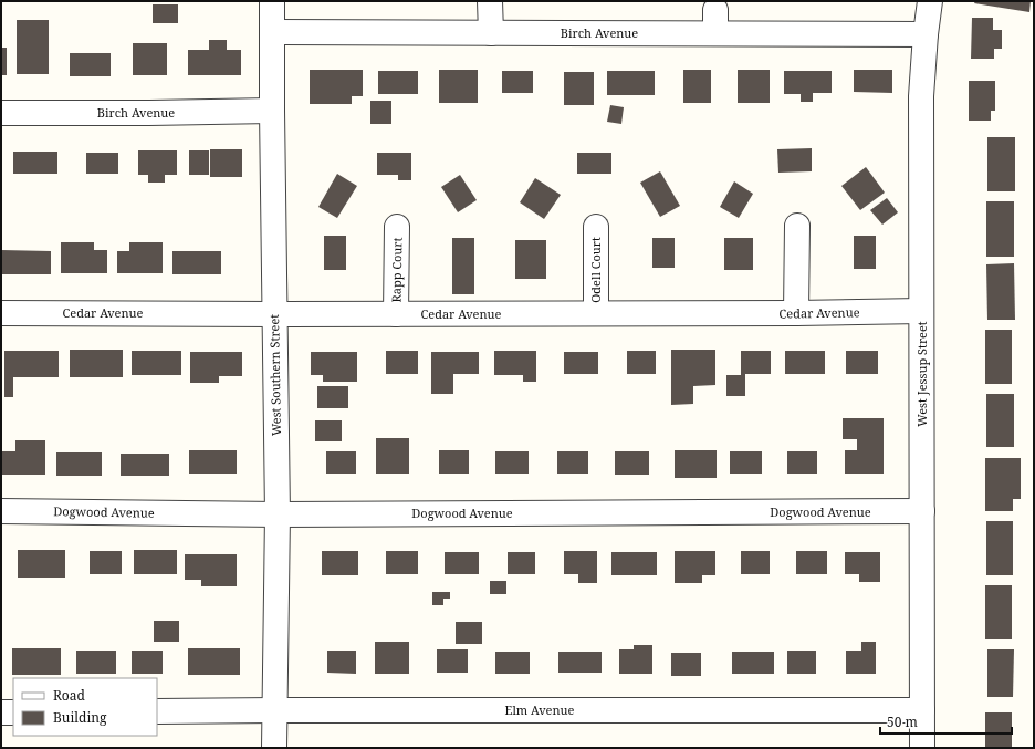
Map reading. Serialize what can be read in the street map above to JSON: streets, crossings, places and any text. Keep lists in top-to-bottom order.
{
  "streets": {
    "street": [
      "Birch Avenue",
      "Rapp Court",
      "Odell Court",
      "Cedar Avenue",
      "West Jessup Street",
      "West Southern Street",
      "Dogwood Avenue",
      "Elm Avenue"
    ]
  },
  "crossings": [
    ["Birch Avenue", "West Jessup Street"],
    ["Birch Avenue", "West Southern Street"],
    ["Rapp Court", "Cedar Avenue"],
    ["Odell Court", "Cedar Avenue"],
    ["Cedar Avenue", "West Jessup Street"],
    ["Cedar Avenue", "West Southern Street"],
    ["West Jessup Street", "Dogwood Avenue"],
    ["West Jessup Street", "Elm Avenue"],
    ["West Southern Street", "Dogwood Avenue"],
    ["West Southern Street", "Elm Avenue"]
  ],
  "legend": ["Road", "Building"],
  "scale_bar": "50 m"
}
